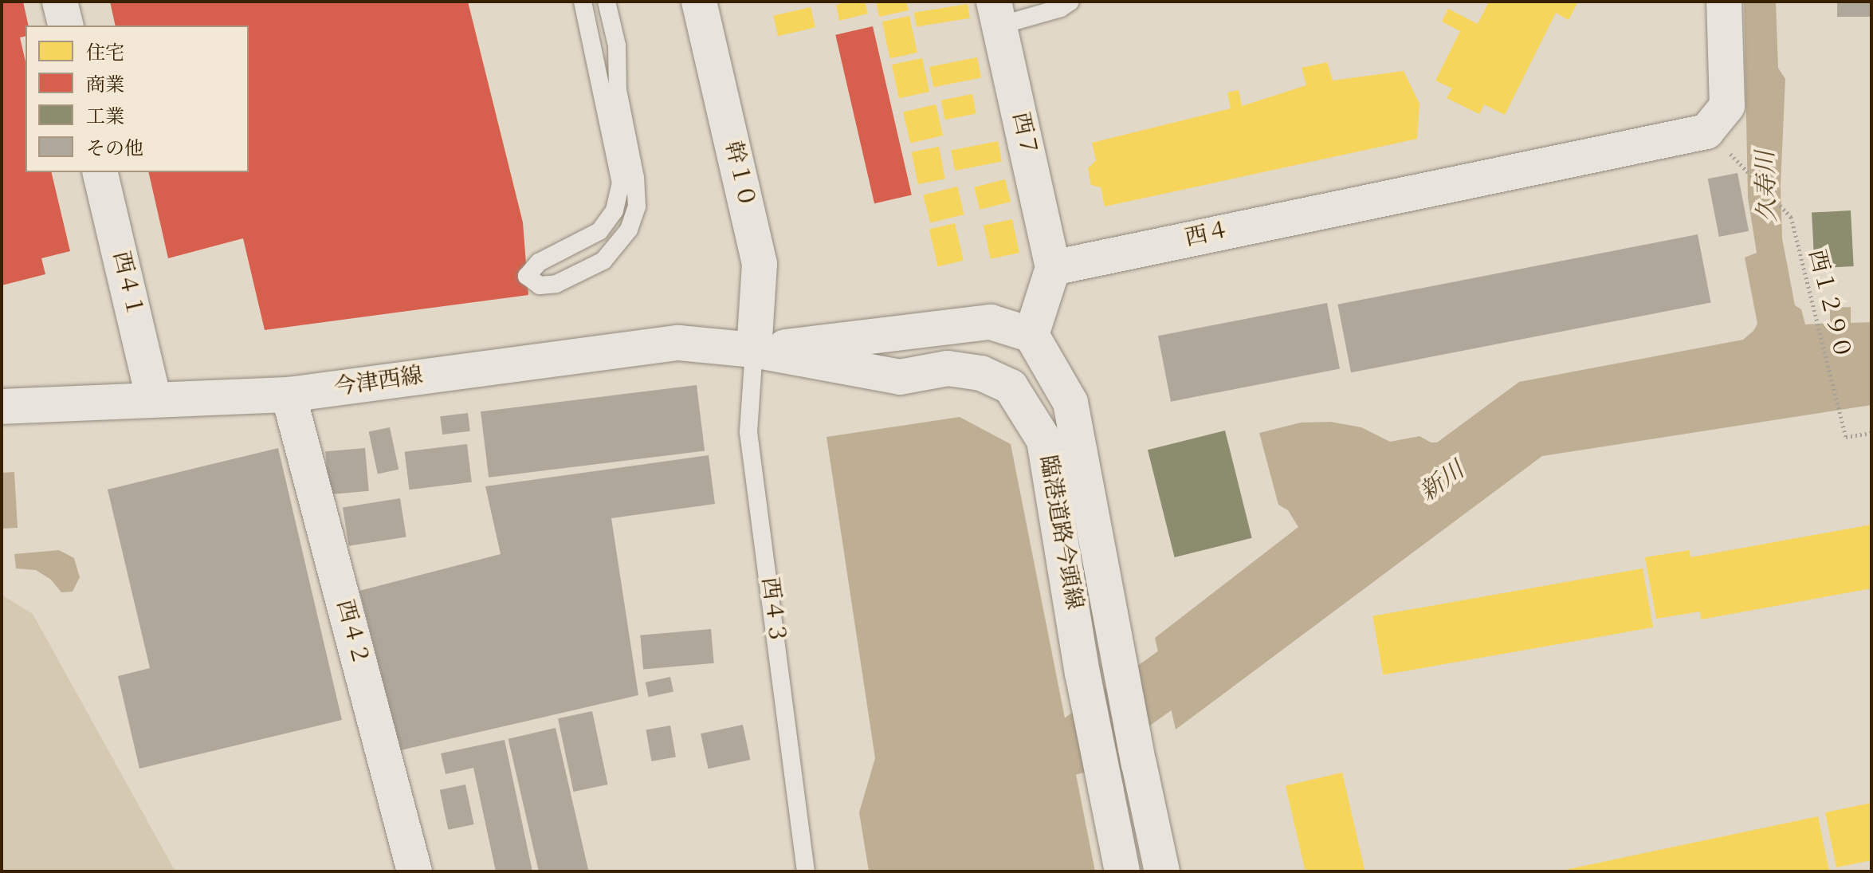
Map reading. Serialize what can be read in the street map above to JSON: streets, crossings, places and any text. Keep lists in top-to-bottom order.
{
  "streets": {
    "street": [
      "西７",
      "幹１０",
      "西４",
      "西４１",
      "今津西線",
      "臨港道路今頭線",
      "西４２"
    ],
    "lane": ["西４３"],
    "path": ["西１２９０"]
  },
  "crossings": [
    ["西７", "西４"],
    ["幹１０", "今津西線"],
    ["幹１０", "臨港道路今頭線"],
    ["幹１０", "西４３"],
    ["西４１", "今津西線"],
    ["今津西線", "臨港道路今頭線"],
    ["今津西線", "西４３"],
    ["今津西線", "西４２"],
    ["臨港道路今頭線", "西４３"]
  ],
  "water": ["久寿川", "新川"],
  "legend": [
    "住宅",
    "商業",
    "工業",
    "その他"
  ]
}
